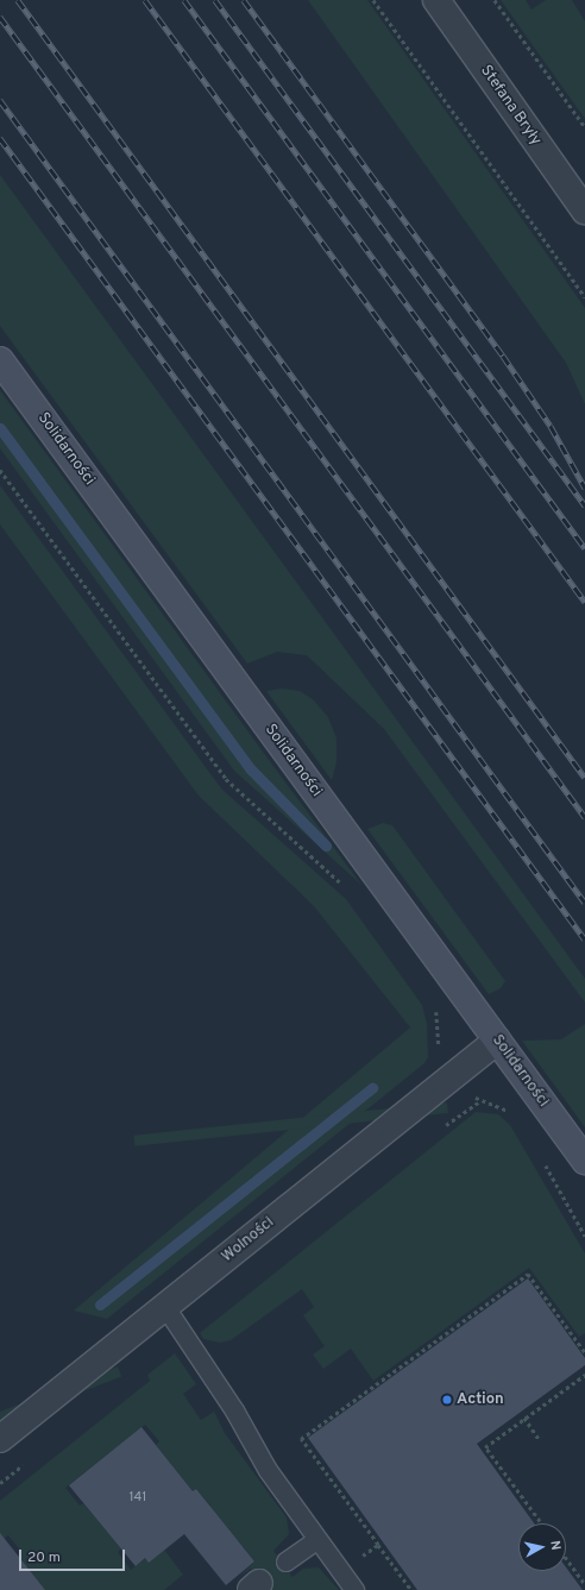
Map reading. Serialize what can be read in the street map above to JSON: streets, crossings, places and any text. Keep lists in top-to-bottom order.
{
  "streets": {
    "street": ["Stefana Bryły", "Solidarności", "Wolności"]
  },
  "crossings": [
    ["Solidarności", "Wolności"]
  ],
  "places": ["Action"],
  "house_numbers": ["141"],
  "scale_bar": "20 m",
  "north": "right"
}
